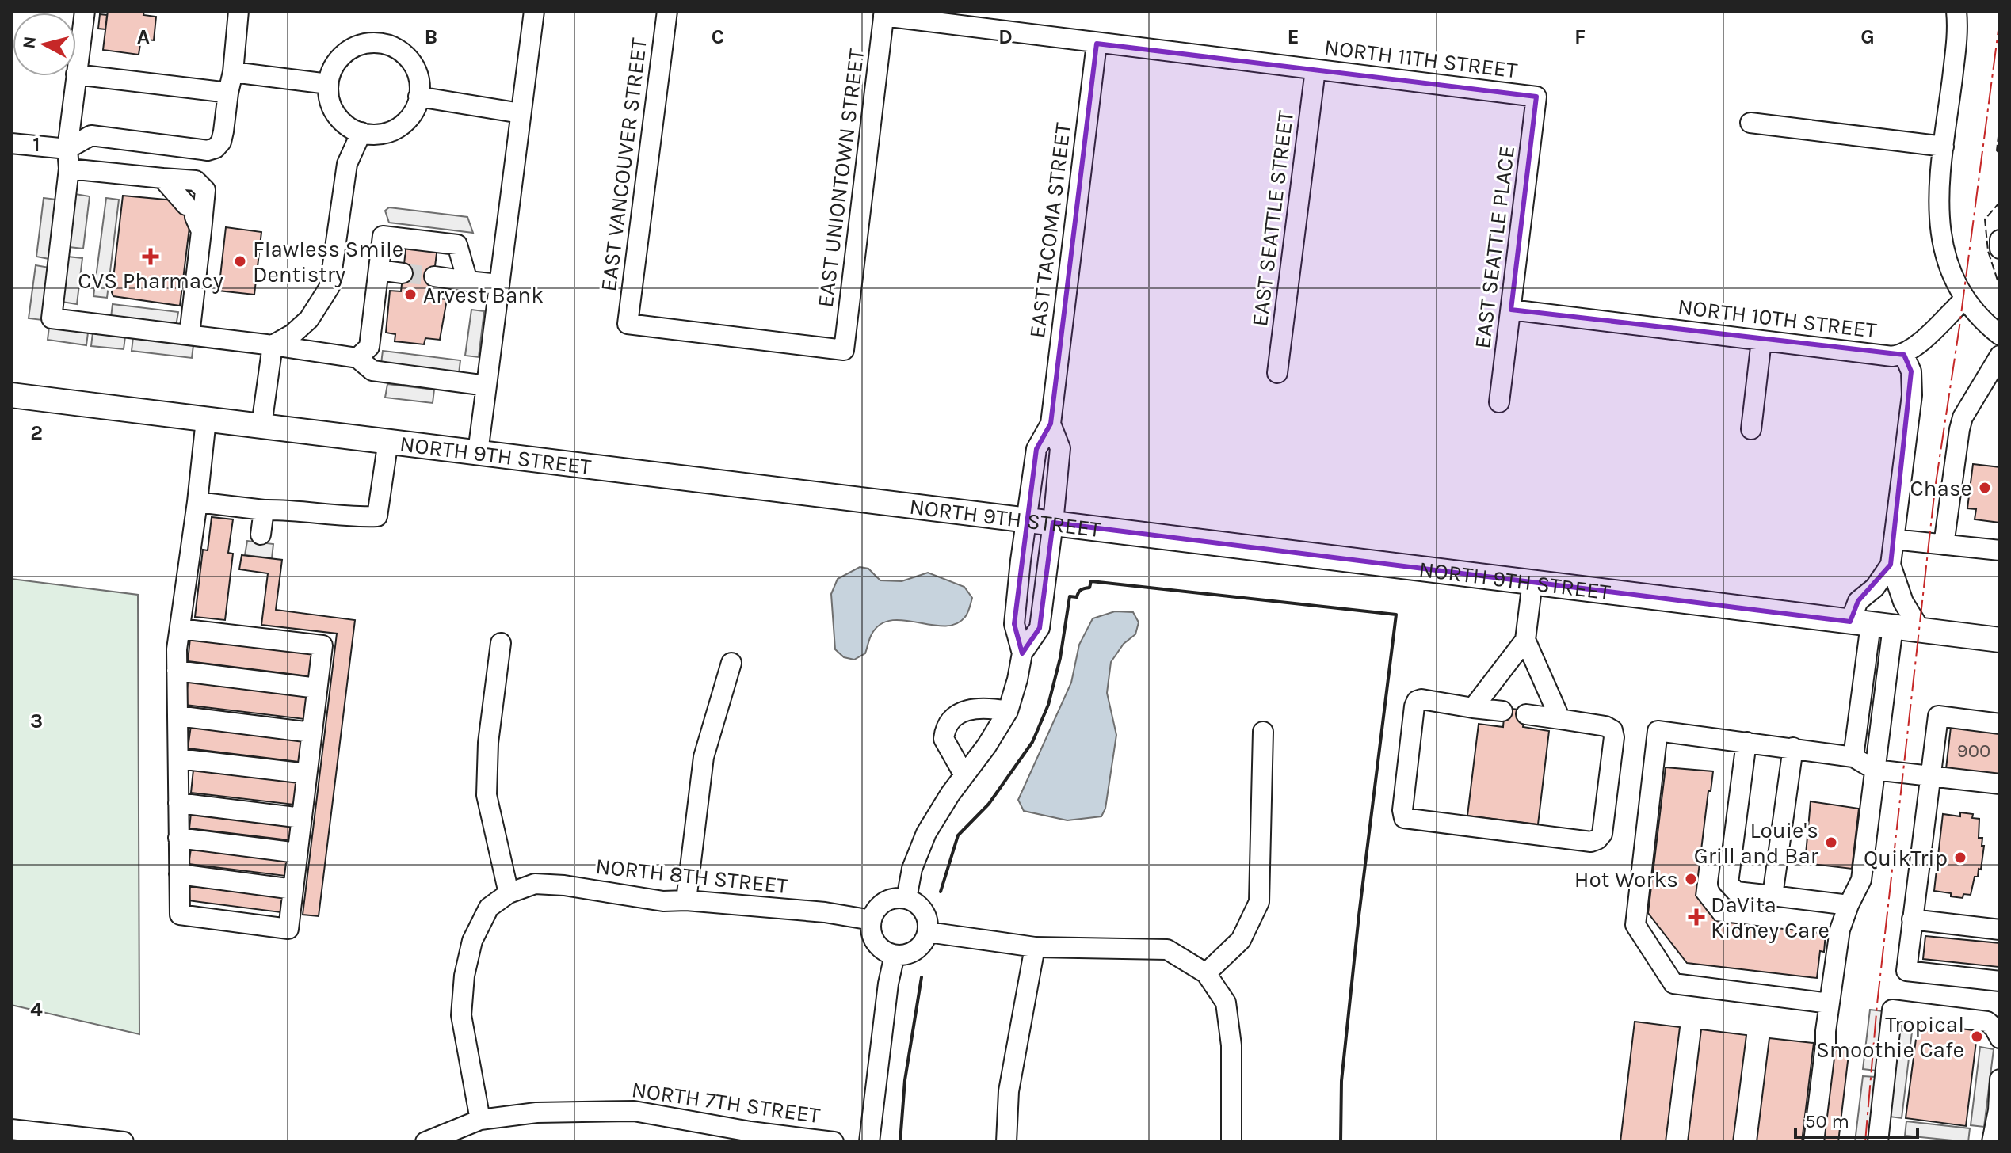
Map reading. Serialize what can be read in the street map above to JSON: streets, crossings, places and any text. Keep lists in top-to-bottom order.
{
  "streets": {
    "main road": ["NORTH 9TH STREET"],
    "street": [
      "NORTH 11TH STREET",
      "EAST VANCOUVER STREET",
      "EAST UNIONTOWN STREET",
      "EAST SEATTLE STREET",
      "EAST TACOMA STREET",
      "EAST SEATTLE PLACE",
      "NORTH 10TH STREET",
      "NORTH 8TH STREET",
      "NORTH 7TH STREET"
    ]
  },
  "crossings": [
    ["NORTH 11TH STREET", "EAST UNIONTOWN STREET"],
    ["NORTH 11TH STREET", "EAST SEATTLE STREET"],
    ["NORTH 11TH STREET", "EAST TACOMA STREET"],
    ["NORTH 11TH STREET", "EAST SEATTLE PLACE"],
    ["EAST VANCOUVER STREET", "EAST UNIONTOWN STREET"],
    ["EAST TACOMA STREET", "NORTH 9TH STREET"],
    ["EAST TACOMA STREET", "NORTH 8TH STREET"],
    ["EAST SEATTLE PLACE", "NORTH 10TH STREET"]
  ],
  "places": {
    "health": ["CVS Pharmacy", "DaVita Kidney Care"],
    "other": [
      "Flawless Smile Dentistry",
      "Arvest Bank",
      "Chase",
      "Louie's Grill and Bar",
      "QuikTrip",
      "Hot Works",
      "Tropical Smoothie Cafe"
    ]
  },
  "house_numbers": ["900"],
  "scale_bar": "50 m",
  "north": "left",
  "grid": {
    "columns": [
      "A",
      "B",
      "C",
      "D",
      "E",
      "F",
      "G"
    ],
    "rows": [
      "1",
      "2",
      "3",
      "4"
    ]
  }
}
